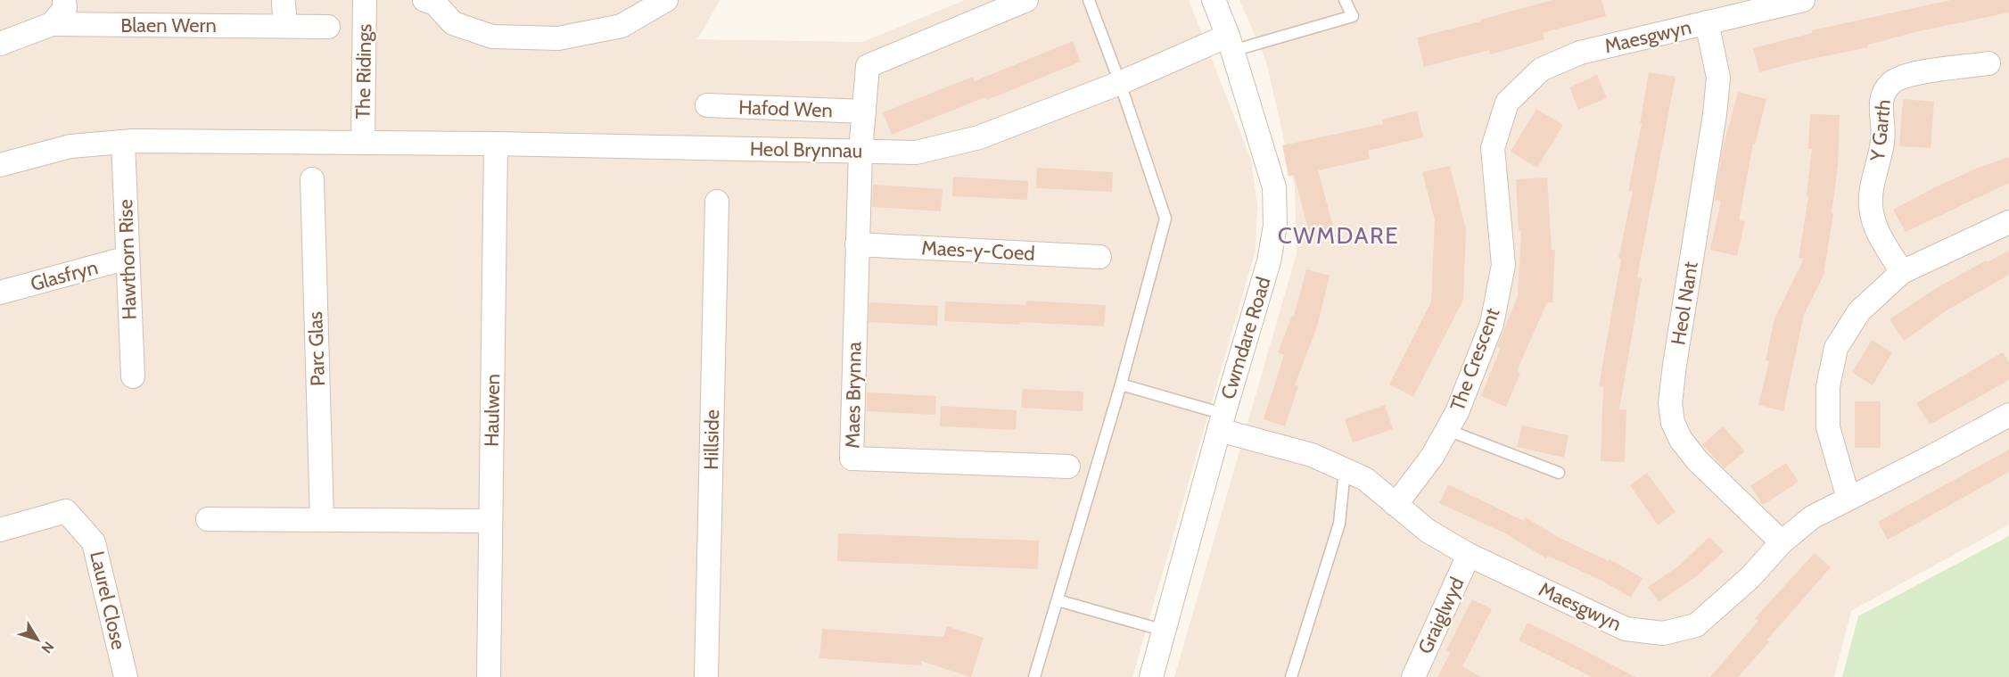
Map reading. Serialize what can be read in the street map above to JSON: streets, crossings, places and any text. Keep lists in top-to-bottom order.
{
  "streets": {
    "street": [
      "Blaen Wern",
      "Maesgwyn",
      "The Ridings",
      "Hafod Wen",
      "Y Garth",
      "Heol Brynnau",
      "Maes-y-Coed",
      "Hawthorn Rise",
      "Glasfryn",
      "Heol Nant",
      "Cwmdare Road",
      "Parc Glas",
      "The Crescent",
      "Maes Brynna",
      "Haulwen",
      "Hillside",
      "Laurel Close",
      "Graiglwyd"
    ]
  },
  "crossings": [
    ["Maesgwyn", "Heol Nant"],
    ["Maesgwyn", "Cwmdare Road"],
    ["Maesgwyn", "The Crescent"],
    ["Maesgwyn", "Graiglwyd"],
    ["The Ridings", "Heol Brynnau"],
    ["Heol Brynnau", "Hawthorn Rise"],
    ["Heol Brynnau", "Cwmdare Road"],
    ["Heol Brynnau", "Haulwen"],
    ["Maes-y-Coed", "Maes Brynna"],
    ["Hawthorn Rise", "Glasfryn"]
  ],
  "districts": ["CWMDARE"],
  "north": "bottom right"
}
